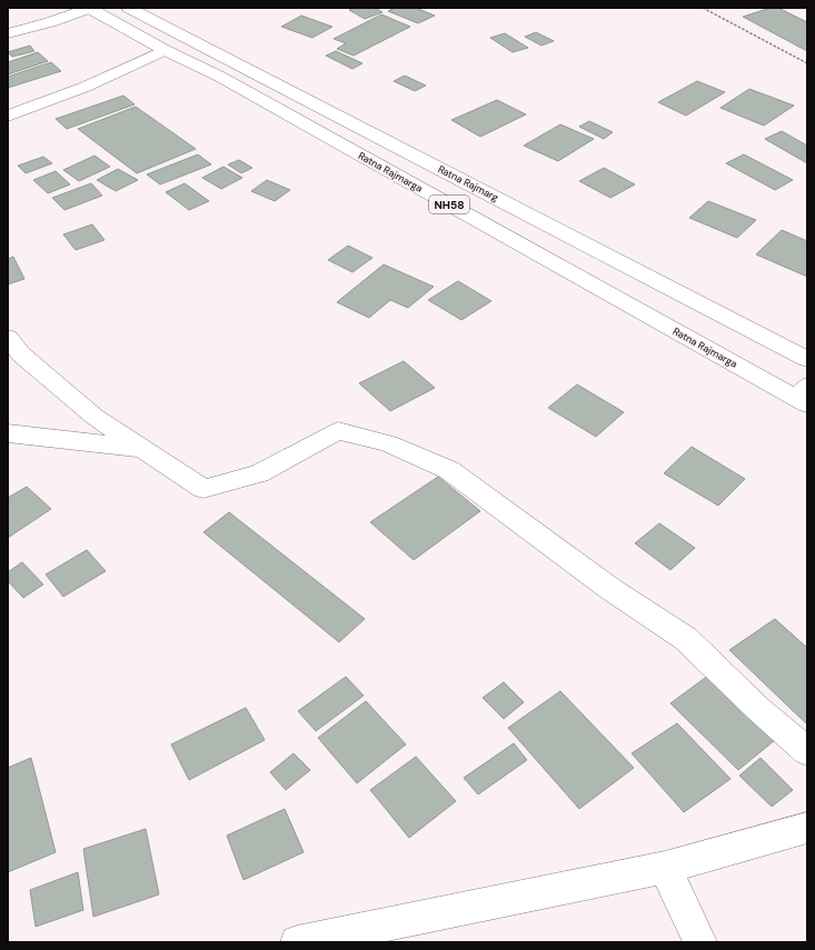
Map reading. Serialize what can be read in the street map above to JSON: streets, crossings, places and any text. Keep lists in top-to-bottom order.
{
  "streets": {
    "main road": ["Ratna Rajmarga", "Ratna Rajmarg", "NH58"]
  }
}
